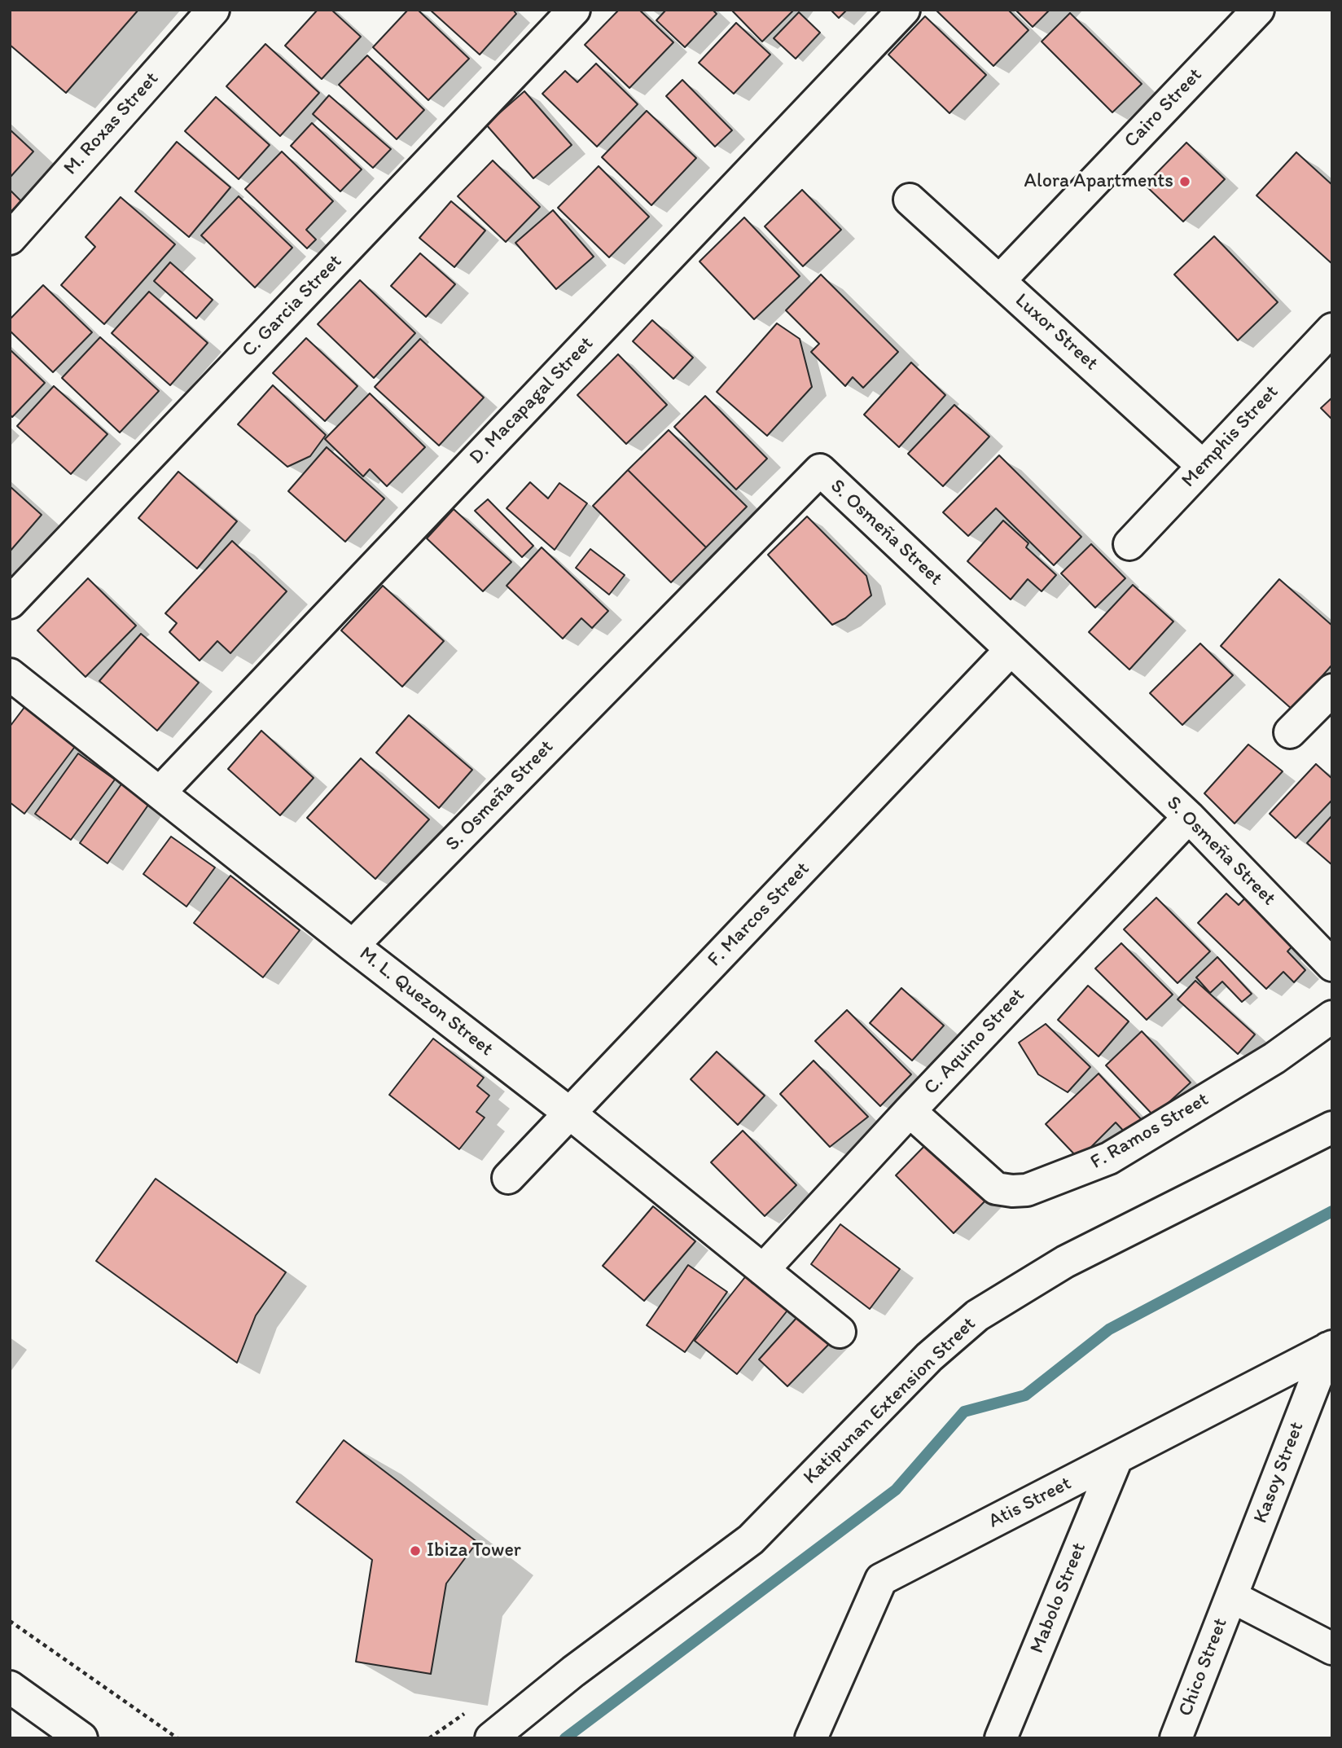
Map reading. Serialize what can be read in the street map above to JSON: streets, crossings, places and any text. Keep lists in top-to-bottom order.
{
  "streets": {
    "street": [
      "Cairo Street",
      "M. Roxas Street",
      "C. Garcia Street",
      "Luxor Street",
      "D. Macapagal Street",
      "Memphis Street",
      "S. Osmeña Street",
      "F. Marcos Street",
      "M. L. Quezon Street",
      "C. Aquino Street",
      "F. Ramos Street",
      "Katipunan Extension Street",
      "Kasoy Street",
      "Atis Street",
      "Mabolo Street",
      "Chico Street"
    ]
  },
  "crossings": [
    ["Cairo Street", "Luxor Street"],
    ["Luxor Street", "Memphis Street"],
    ["D. Macapagal Street", "M. L. Quezon Street"],
    ["S. Osmeña Street", "F. Marcos Street"],
    ["S. Osmeña Street", "M. L. Quezon Street"],
    ["S. Osmeña Street", "C. Aquino Street"],
    ["F. Marcos Street", "M. L. Quezon Street"],
    ["M. L. Quezon Street", "C. Aquino Street"],
    ["C. Aquino Street", "F. Ramos Street"],
    ["Kasoy Street", "Atis Street"],
    ["Kasoy Street", "Chico Street"],
    ["Atis Street", "Mabolo Street"]
  ],
  "places": ["Alora Apartments", "Ibiza Tower"]
}
